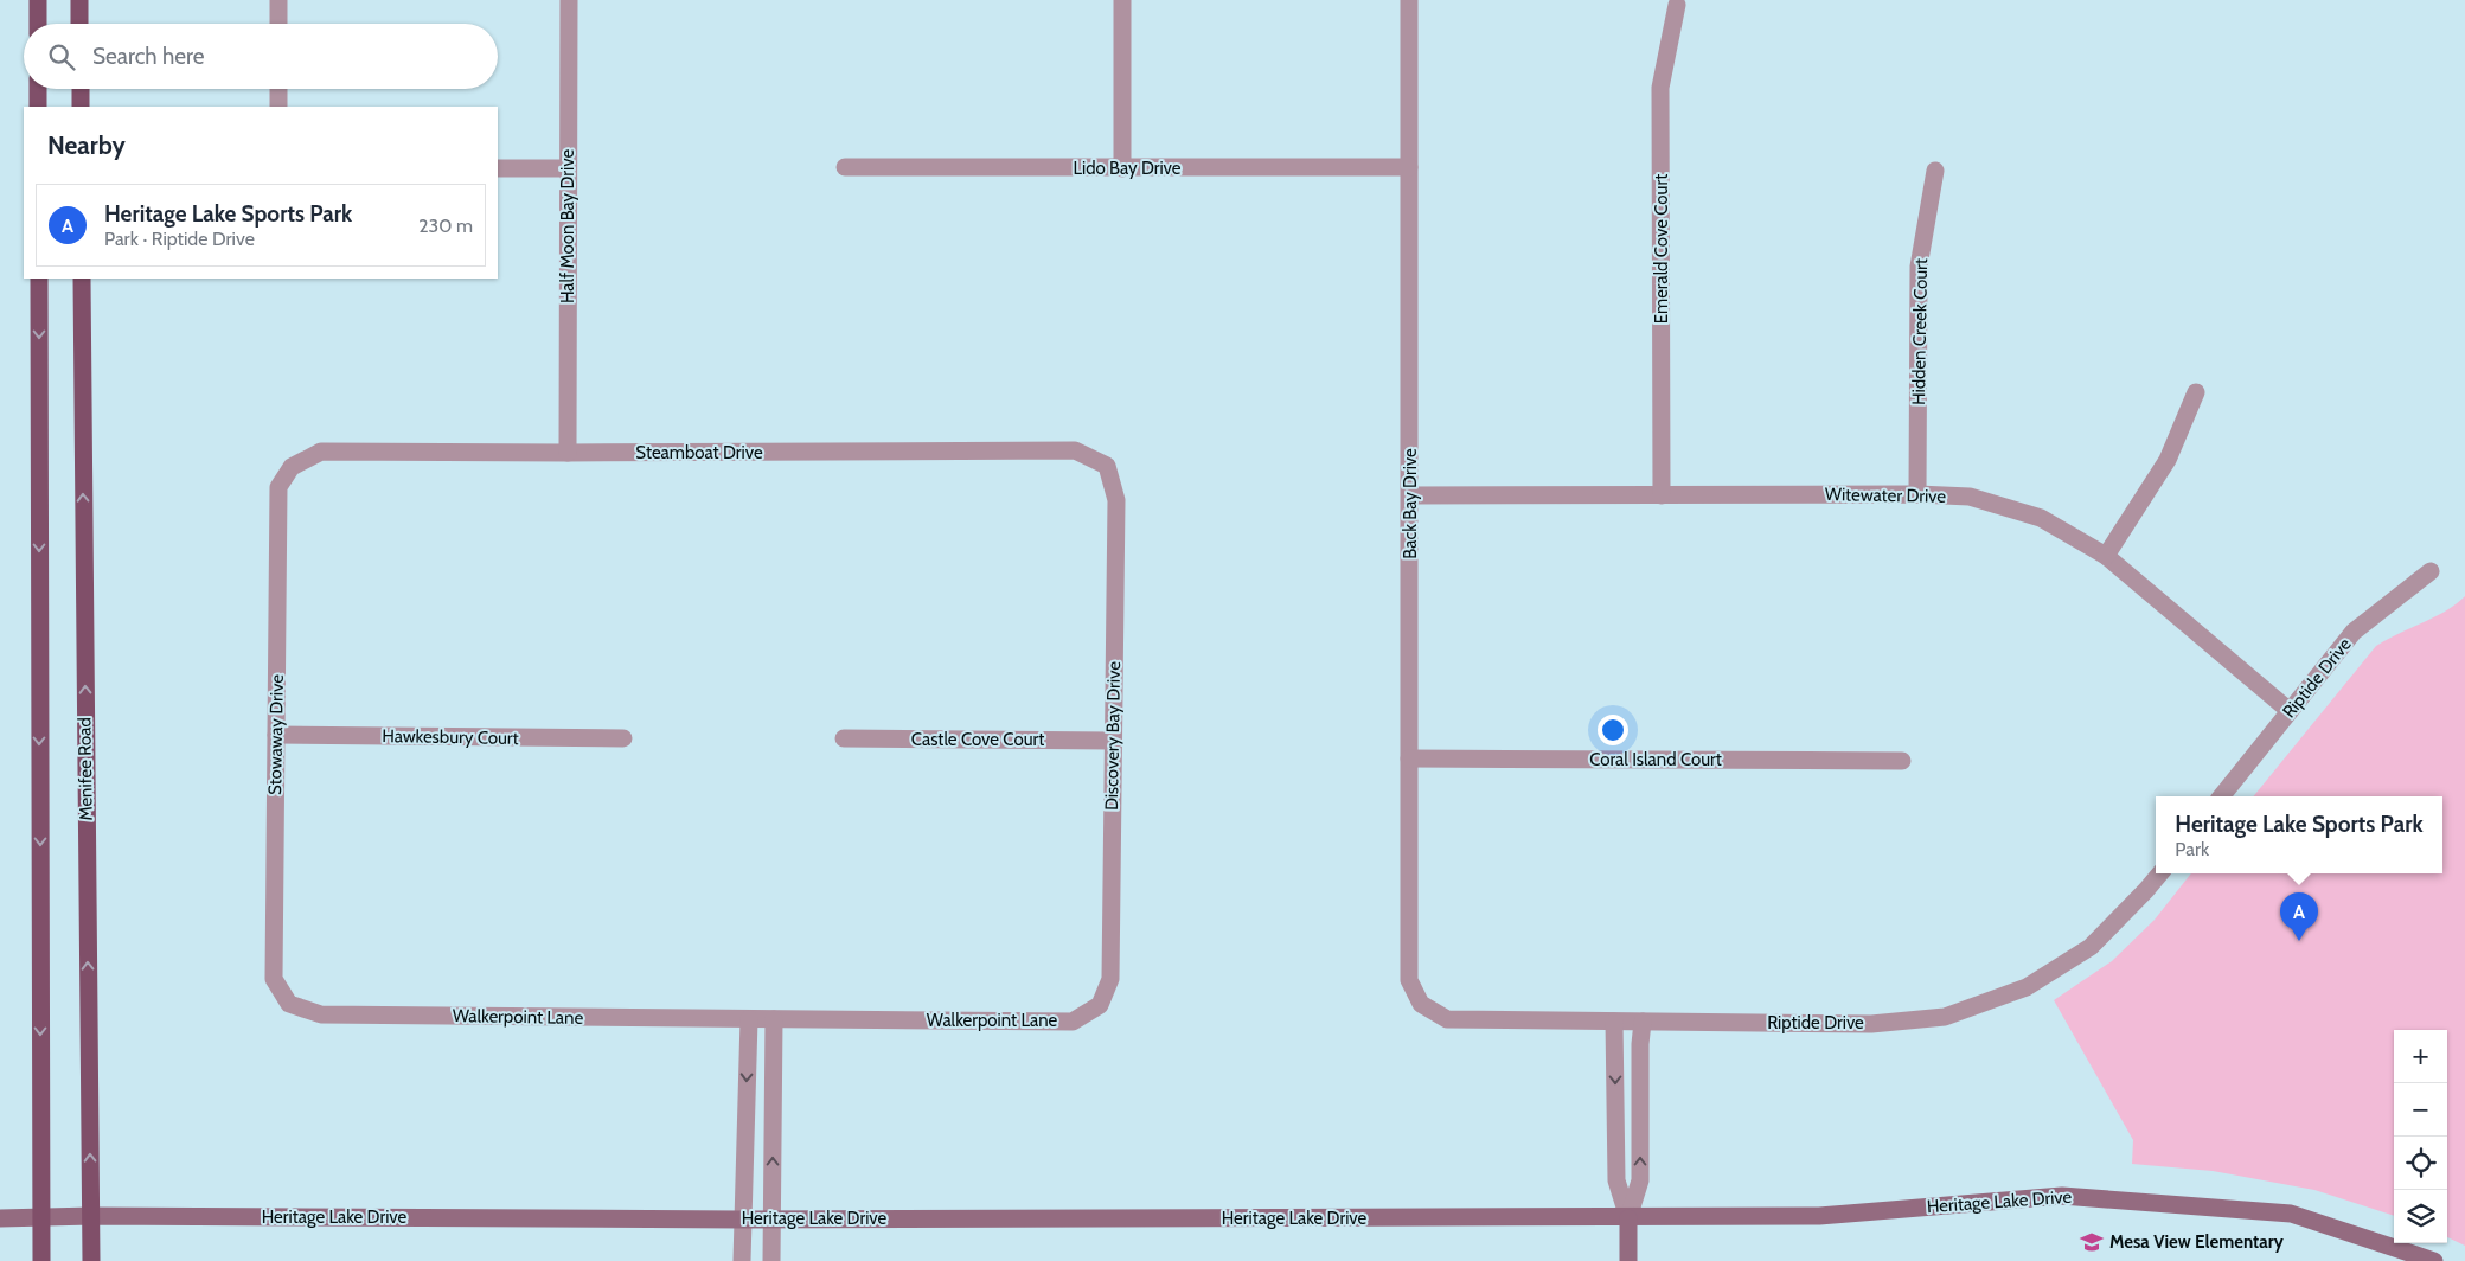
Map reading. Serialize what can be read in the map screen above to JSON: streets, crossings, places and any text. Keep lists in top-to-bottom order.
{
  "streets": {
    "main road": ["Menifee Road"],
    "street": [
      "Lido Bay Drive",
      "Half Moon Bay Drive",
      "Emerald Cove Court",
      "Hidden Creek Court",
      "Steamboat Drive",
      "Witewater Drive",
      "Back Bay Drive",
      "Riptide Drive",
      "Stowaway Drive",
      "Discovery Bay Drive",
      "Hawkesbury Court",
      "Castle Cove Court",
      "Coral Island Court",
      "Walkerpoint Lane",
      "Heritage Lake Drive"
    ]
  },
  "crossings": [
    ["Lido Bay Drive", "Back Bay Drive"],
    ["Half Moon Bay Drive", "Steamboat Drive"],
    ["Emerald Cove Court", "Witewater Drive"],
    ["Hidden Creek Court", "Witewater Drive"],
    ["Steamboat Drive", "Stowaway Drive"],
    ["Steamboat Drive", "Discovery Bay Drive"],
    ["Witewater Drive", "Back Bay Drive"],
    ["Witewater Drive", "Riptide Drive"],
    ["Back Bay Drive", "Riptide Drive"],
    ["Back Bay Drive", "Coral Island Court"],
    ["Stowaway Drive", "Hawkesbury Court"],
    ["Stowaway Drive", "Walkerpoint Lane"],
    ["Discovery Bay Drive", "Castle Cove Court"],
    ["Discovery Bay Drive", "Walkerpoint Lane"],
    ["Menifee Road", "Heritage Lake Drive"]
  ],
  "places": {
    "school or university": ["Mesa View Elementary"]
  },
  "page": {
    "search": "Search here",
    "heading": "Nearby",
    "list": [
      {
        "mark": "A",
        "name": "Heritage Lake Sports Park",
        "note": "Park · Riptide Drive",
        "value": "230 m"
      }
    ],
    "popup": ["Heritage Lake Sports Park", "Park"],
    "pins": "A",
    "map_buttons": ["+", "−"]
  }
}
